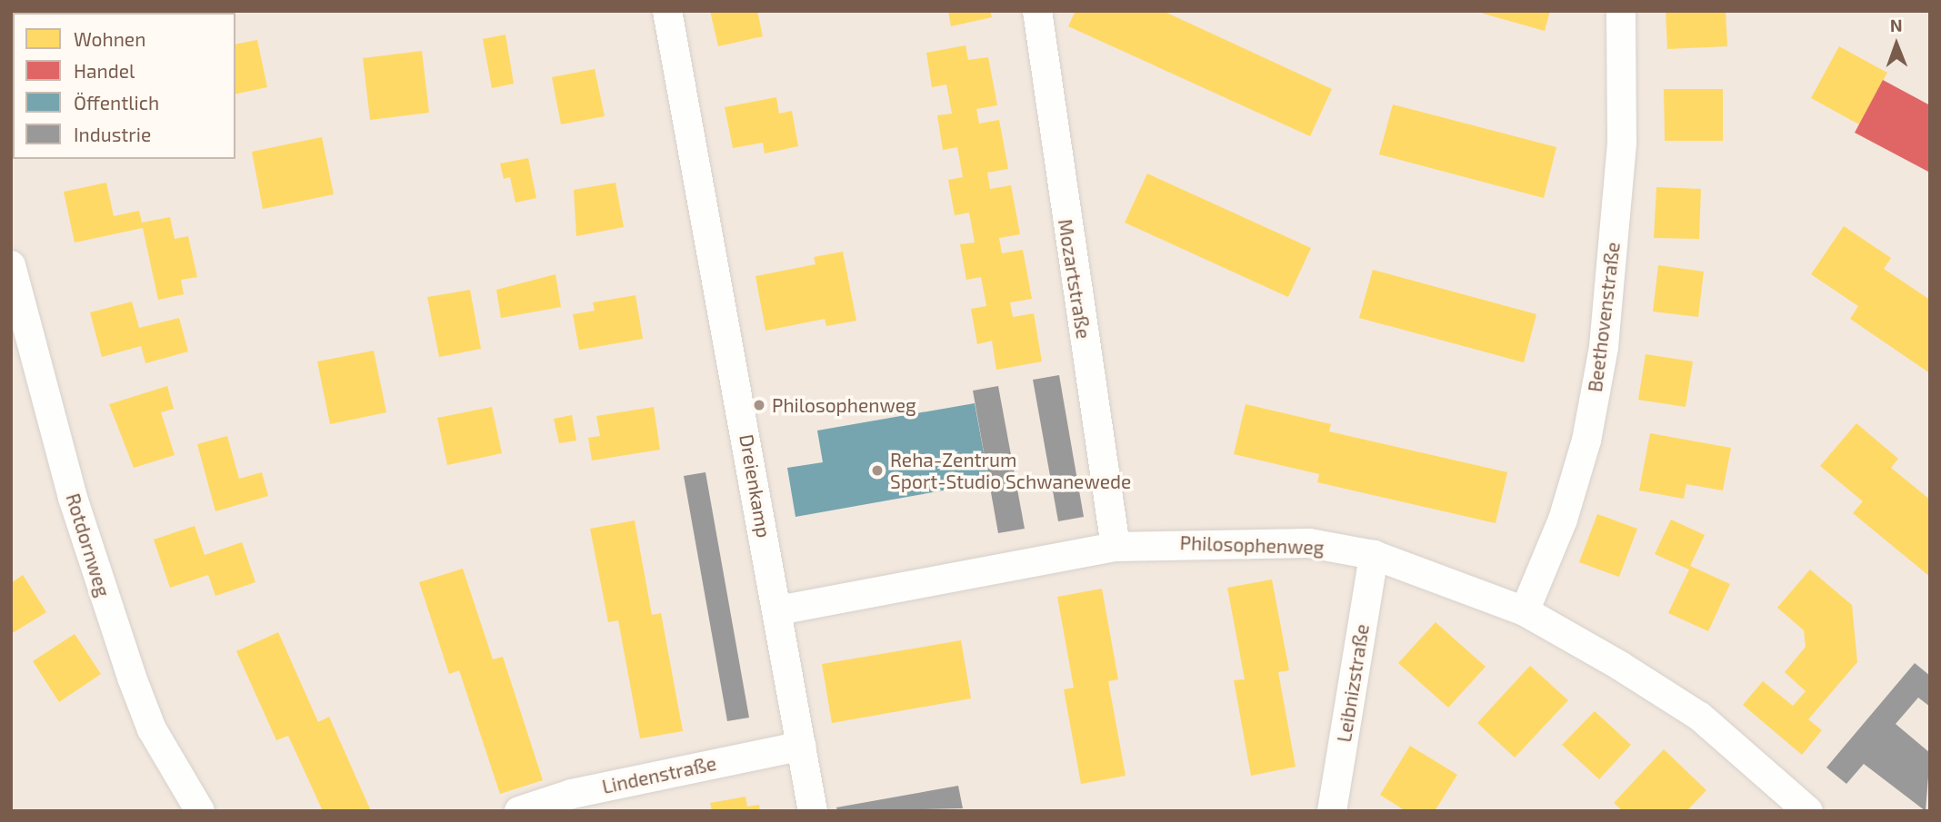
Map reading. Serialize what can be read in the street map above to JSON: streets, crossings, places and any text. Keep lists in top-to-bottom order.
{
  "streets": {
    "street": [
      "Mozartstraße",
      "Beethovenstraße",
      "Dreienkamp",
      "Rotdornweg",
      "Philosophenweg",
      "Leibnizstraße",
      "Lindenstraße"
    ]
  },
  "crossings": [
    ["Mozartstraße", "Philosophenweg"],
    ["Beethovenstraße", "Philosophenweg"],
    ["Dreienkamp", "Philosophenweg"],
    ["Dreienkamp", "Lindenstraße"],
    ["Philosophenweg", "Leibnizstraße"]
  ],
  "places": ["Philosophenweg", "Reha-Zentrum Sport-Studio Schwanewede"],
  "legend": [
    "Wohnen",
    "Handel",
    "Öffentlich",
    "Industrie"
  ],
  "north": "top"
}
